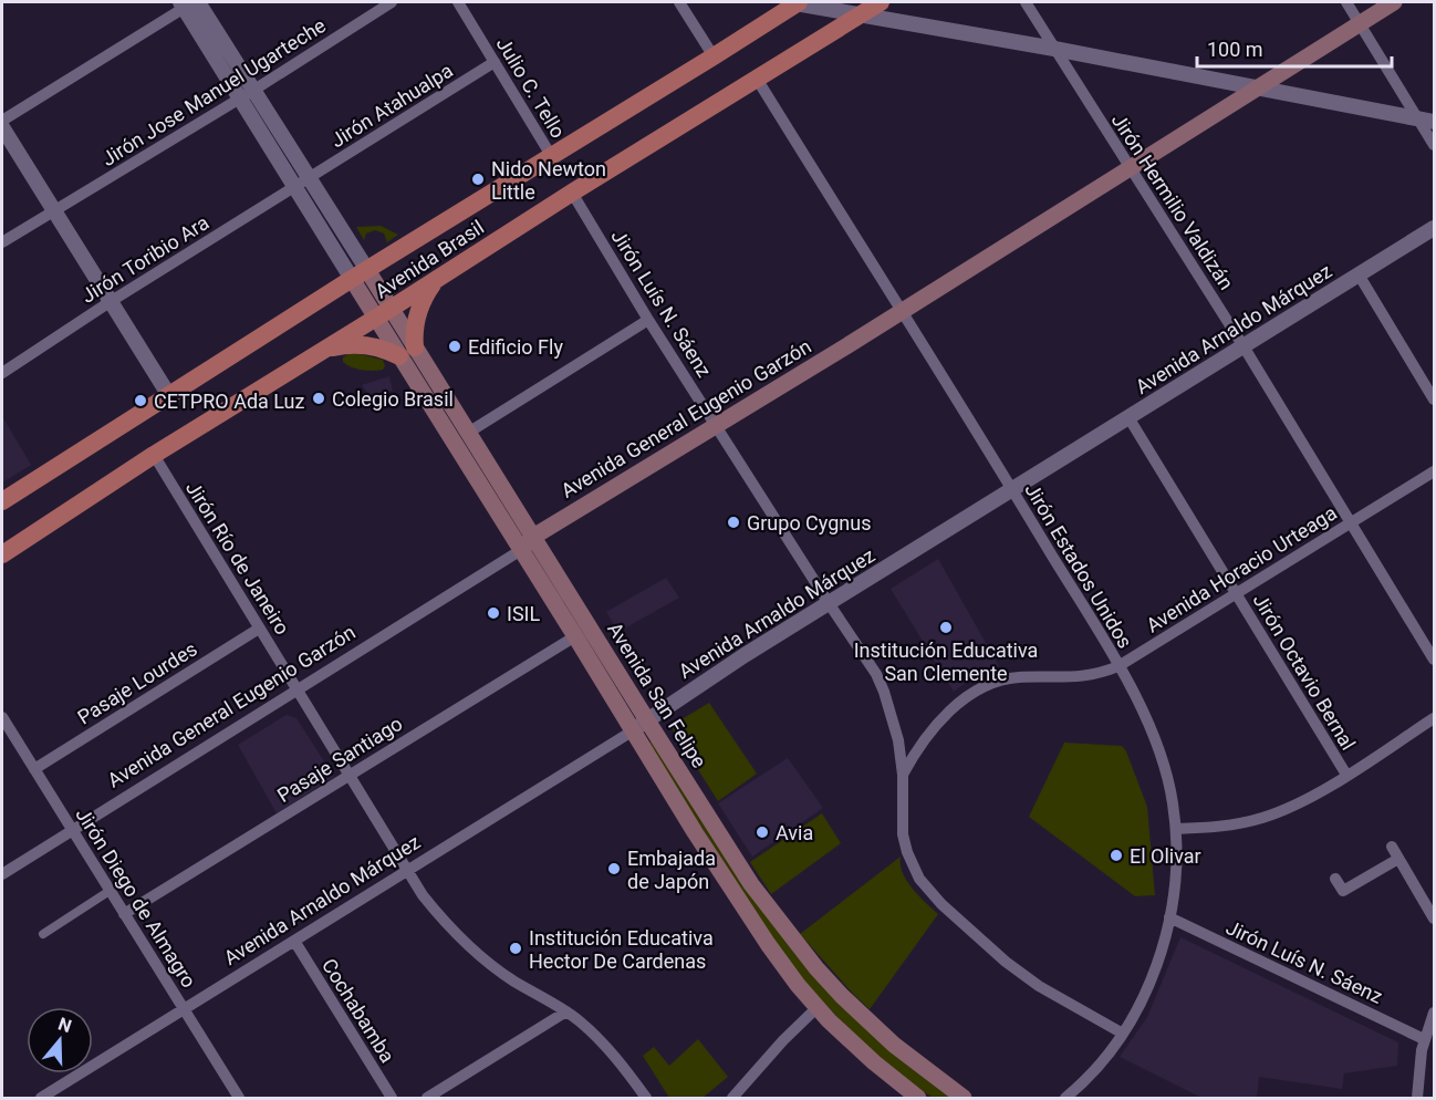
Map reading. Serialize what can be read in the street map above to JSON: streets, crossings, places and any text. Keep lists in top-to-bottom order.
{
  "streets": {
    "main road": ["Avenida Brasil", "Avenida General Eugenio Garzón", "Avenida San Felipe"],
    "street": [
      "Julio C. Tello",
      "Jirón Jose Manuel Ugarteche",
      "Jirón Atahualpa",
      "Jirón Hermilio Valdizán",
      "Jirón Toribio Ara",
      "Jirón Luís N. Sáenz",
      "Avenida Arnaldo Márquez",
      "Jirón Río de Janeiro",
      "Jirón Estados Unidos",
      "Avenida Horacio Urteaga",
      "Jirón Octavio Bernal",
      "Pasaje Lourdes",
      "Pasaje Santiago",
      "Jirón Diego de Almagro",
      "Cochabamba"
    ]
  },
  "crossings": [
    ["Julio C. Tello", "Jirón Atahualpa"],
    ["Julio C. Tello", "Avenida Brasil"],
    ["Jirón Atahualpa", "Jirón Toribio Ara"],
    ["Jirón Hermilio Valdizán", "Avenida Arnaldo Márquez"],
    ["Jirón Hermilio Valdizán", "Avenida General Eugenio Garzón"],
    ["Jirón Hermilio Valdizán", "Avenida Horacio Urteaga"],
    ["Avenida Brasil", "Jirón Luís N. Sáenz"],
    ["Avenida Brasil", "Jirón Río de Janeiro"],
    ["Avenida Brasil", "Jirón Estados Unidos"],
    ["Avenida Brasil", "Avenida San Felipe"],
    ["Jirón Luís N. Sáenz", "Avenida Arnaldo Márquez"],
    ["Jirón Luís N. Sáenz", "Avenida General Eugenio Garzón"],
    ["Jirón Luís N. Sáenz", "Jirón Estados Unidos"],
    ["Jirón Luís N. Sáenz", "Avenida Horacio Urteaga"],
    ["Avenida Arnaldo Márquez", "Jirón Río de Janeiro"],
    ["Avenida Arnaldo Márquez", "Jirón Estados Unidos"],
    ["Avenida Arnaldo Márquez", "Jirón Octavio Bernal"],
    ["Avenida Arnaldo Márquez", "Avenida San Felipe"],
    ["Avenida Arnaldo Márquez", "Jirón Diego de Almagro"],
    ["Avenida Arnaldo Márquez", "Cochabamba"],
    ["Avenida General Eugenio Garzón", "Jirón Río de Janeiro"],
    ["Avenida General Eugenio Garzón", "Jirón Estados Unidos"],
    ["Avenida General Eugenio Garzón", "Avenida San Felipe"],
    ["Avenida General Eugenio Garzón", "Jirón Diego de Almagro"],
    ["Jirón Río de Janeiro", "Pasaje Lourdes"],
    ["Jirón Río de Janeiro", "Pasaje Santiago"],
    ["Jirón Estados Unidos", "Avenida Horacio Urteaga"],
    ["Avenida Horacio Urteaga", "Jirón Octavio Bernal"],
    ["Pasaje Lourdes", "Jirón Diego de Almagro"],
    ["Avenida San Felipe", "Pasaje Santiago"],
    ["Pasaje Santiago", "Jirón Diego de Almagro"]
  ],
  "places": [
    "Nido Newton Little",
    "Edificio Fly",
    "Colegio Brasil",
    "CETPRO Ada Luz",
    "Grupo Cygnus",
    "ISIL",
    "Institución Educativa San Clemente",
    "Avia",
    "El Olivar",
    "Embajada de Japón",
    "Institución Educativa Hector De Cardenas"
  ],
  "scale_bar": "100 m",
  "north": "top"
}
